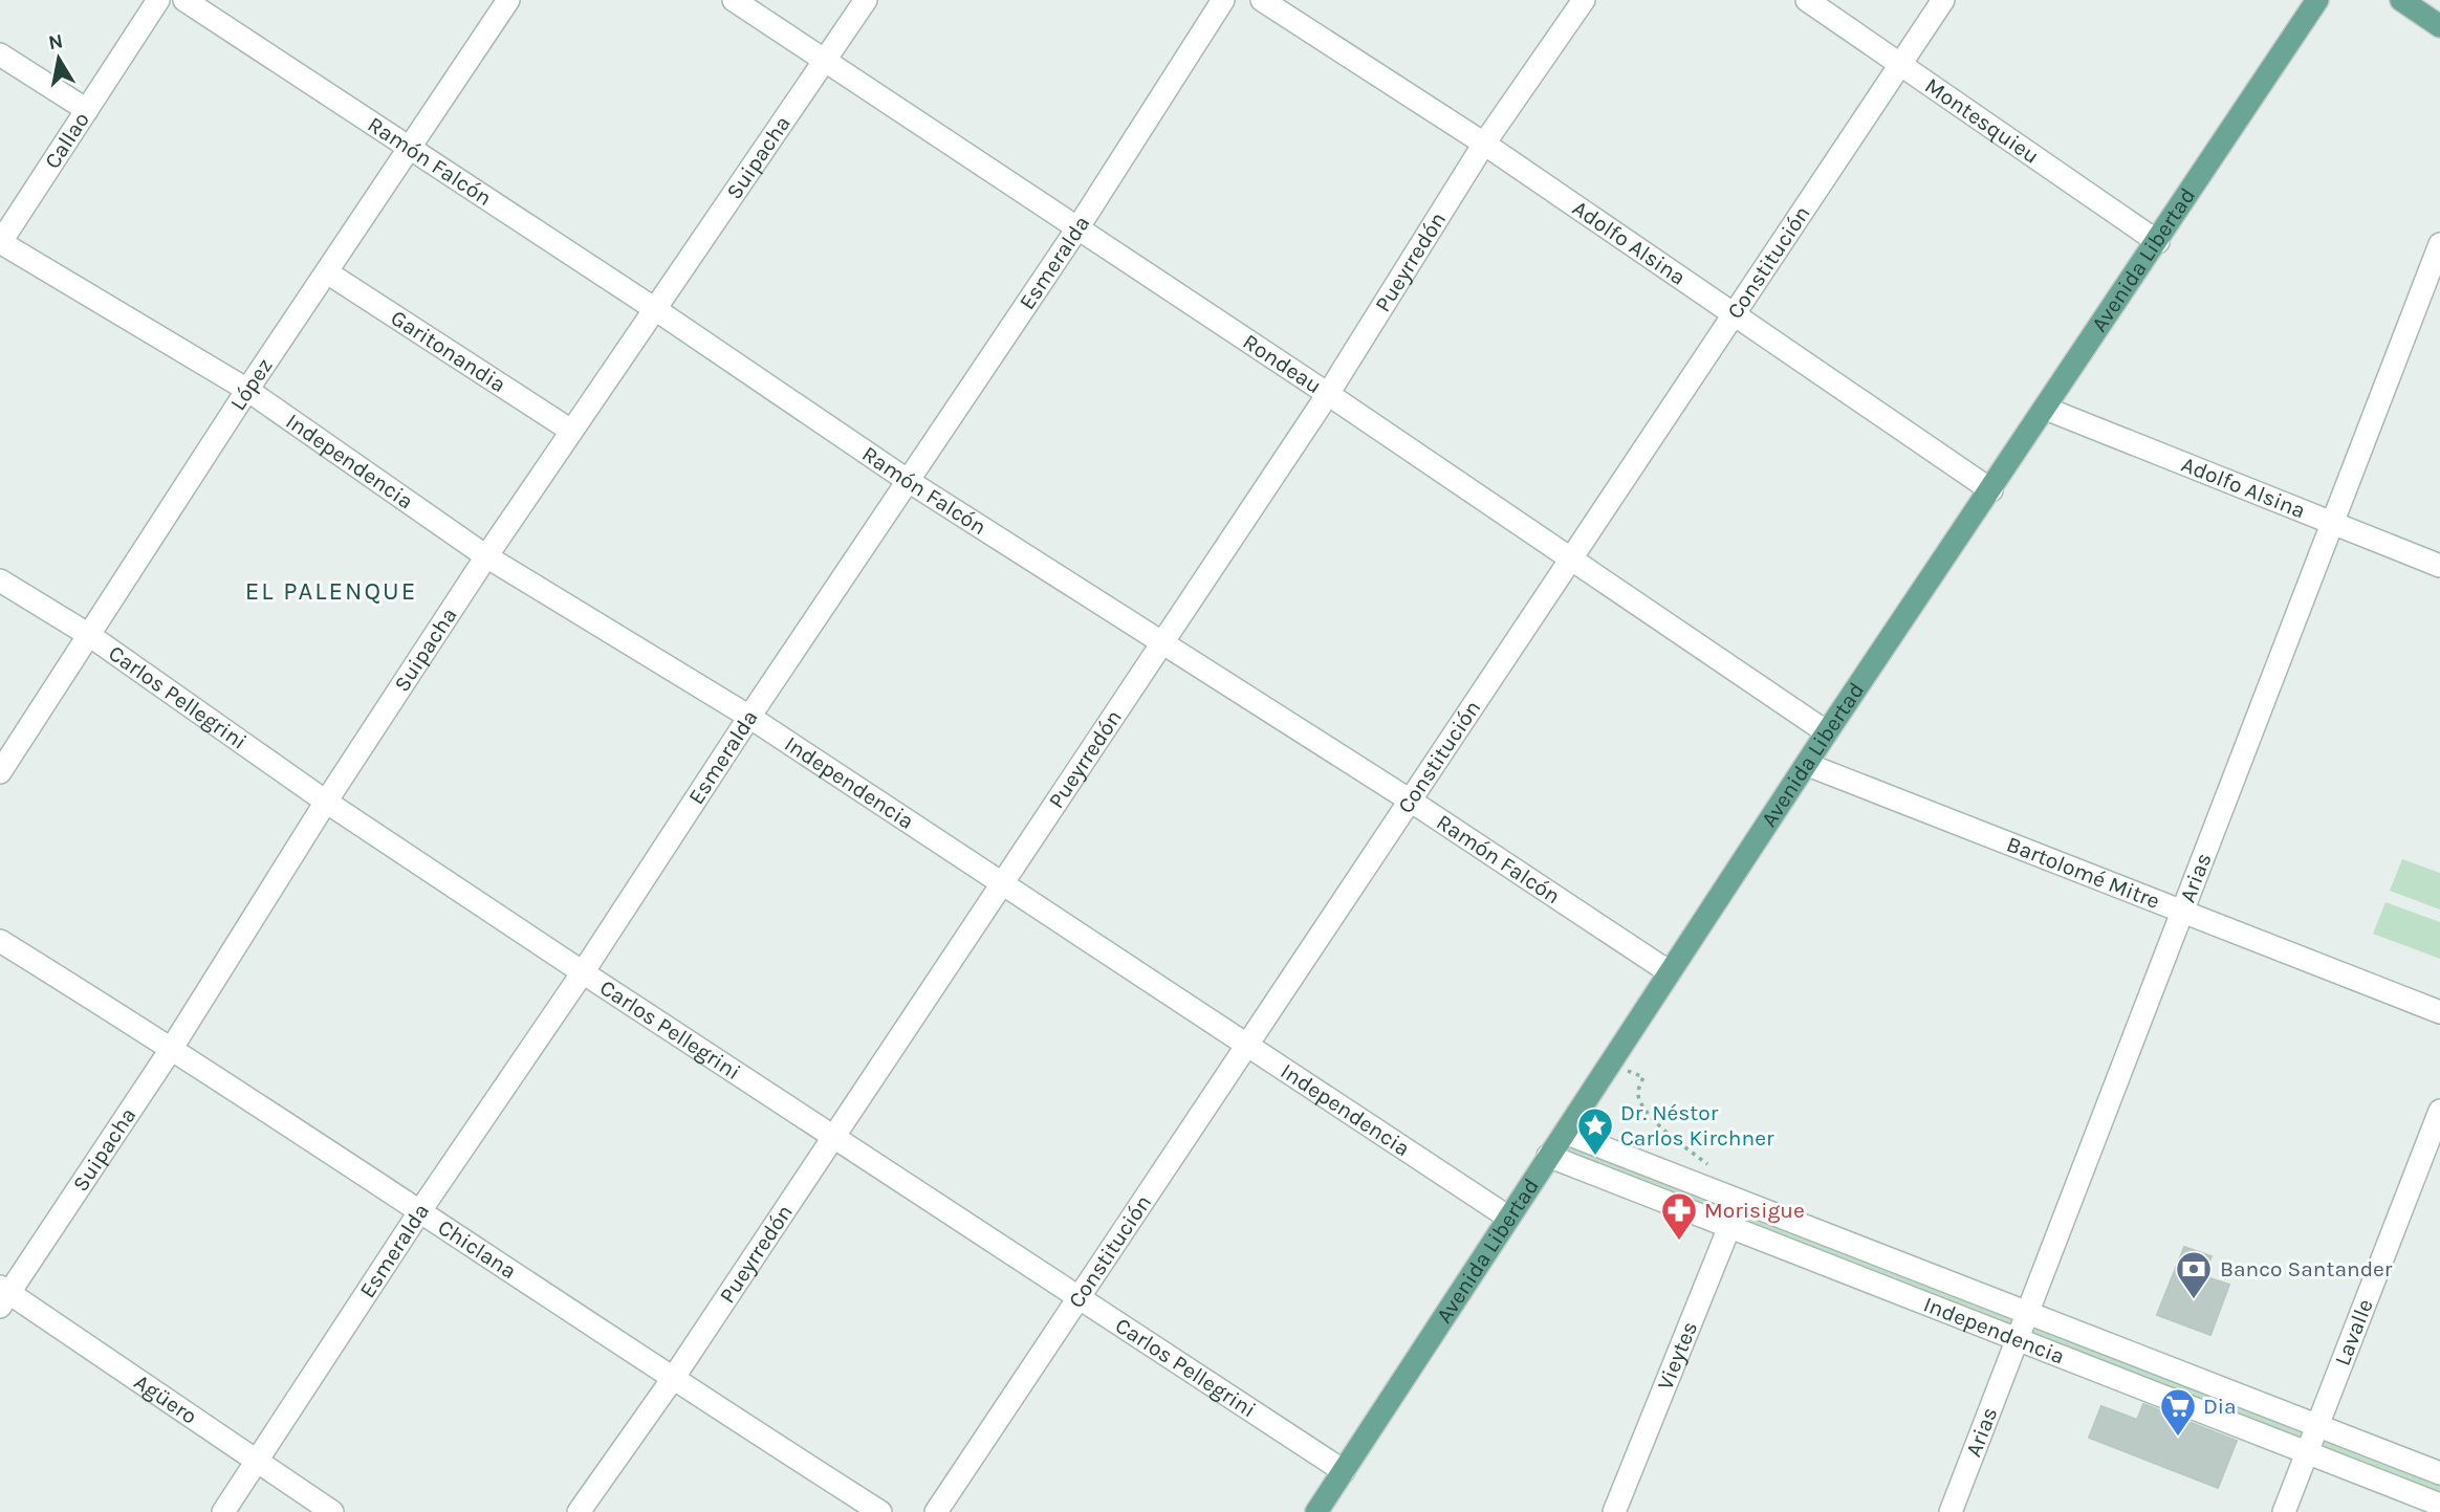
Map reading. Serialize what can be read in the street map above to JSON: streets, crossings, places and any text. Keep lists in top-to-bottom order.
{
  "streets": {
    "main road": ["Avenida Libertad"],
    "street": [
      "Montesquieu",
      "Callao",
      "Suipacha",
      "Ramón Falcón",
      "Adolfo Alsina",
      "Pueyrredón",
      "Constitución",
      "Esmeralda",
      "Garitonandia",
      "Rondeau",
      "López",
      "Independencia",
      "Carlos Pellegrini",
      "Bartolomé Mitre",
      "Arias",
      "Chiclana",
      "Lavalle",
      "Vieytes",
      "Agüero"
    ]
  },
  "crossings": [
    ["Montesquieu", "Avenida Libertad"],
    ["Montesquieu", "Constitución"],
    ["Callao", "Independencia"],
    ["Suipacha", "Ramón Falcón"],
    ["Suipacha", "Garitonandia"],
    ["Suipacha", "Rondeau"],
    ["Suipacha", "Independencia"],
    ["Suipacha", "Carlos Pellegrini"],
    ["Suipacha", "Chiclana"],
    ["Suipacha", "Agüero"],
    ["Ramón Falcón", "Pueyrredón"],
    ["Ramón Falcón", "Avenida Libertad"],
    ["Ramón Falcón", "Constitución"],
    ["Ramón Falcón", "Esmeralda"],
    ["Ramón Falcón", "López"],
    ["Adolfo Alsina", "Pueyrredón"],
    ["Adolfo Alsina", "Avenida Libertad"],
    ["Adolfo Alsina", "Constitución"],
    ["Adolfo Alsina", "Arias"],
    ["Pueyrredón", "Rondeau"],
    ["Pueyrredón", "Independencia"],
    ["Pueyrredón", "Carlos Pellegrini"],
    ["Pueyrredón", "Chiclana"],
    ["Avenida Libertad", "Rondeau"],
    ["Avenida Libertad", "Independencia"],
    ["Avenida Libertad", "Carlos Pellegrini"],
    ["Avenida Libertad", "Bartolomé Mitre"],
    ["Constitución", "Rondeau"],
    ["Constitución", "Independencia"],
    ["Constitución", "Carlos Pellegrini"],
    ["Esmeralda", "Rondeau"],
    ["Esmeralda", "Independencia"],
    ["Esmeralda", "Carlos Pellegrini"],
    ["Esmeralda", "Chiclana"],
    ["Esmeralda", "Agüero"],
    ["Garitonandia", "López"],
    ["López", "Independencia"],
    ["López", "Carlos Pellegrini"],
    ["Independencia", "Arias"],
    ["Independencia", "Lavalle"],
    ["Independencia", "Vieytes"],
    ["Bartolomé Mitre", "Arias"]
  ],
  "districts": ["EL PALENQUE"],
  "places": {
    "place": ["Dr. Néstor Carlos Kirchner"],
    "pharmacy": ["Morisigue"],
    "bank": ["Banco Santander"],
    "supermarket": ["Dia"]
  },
  "north": "top"
}
